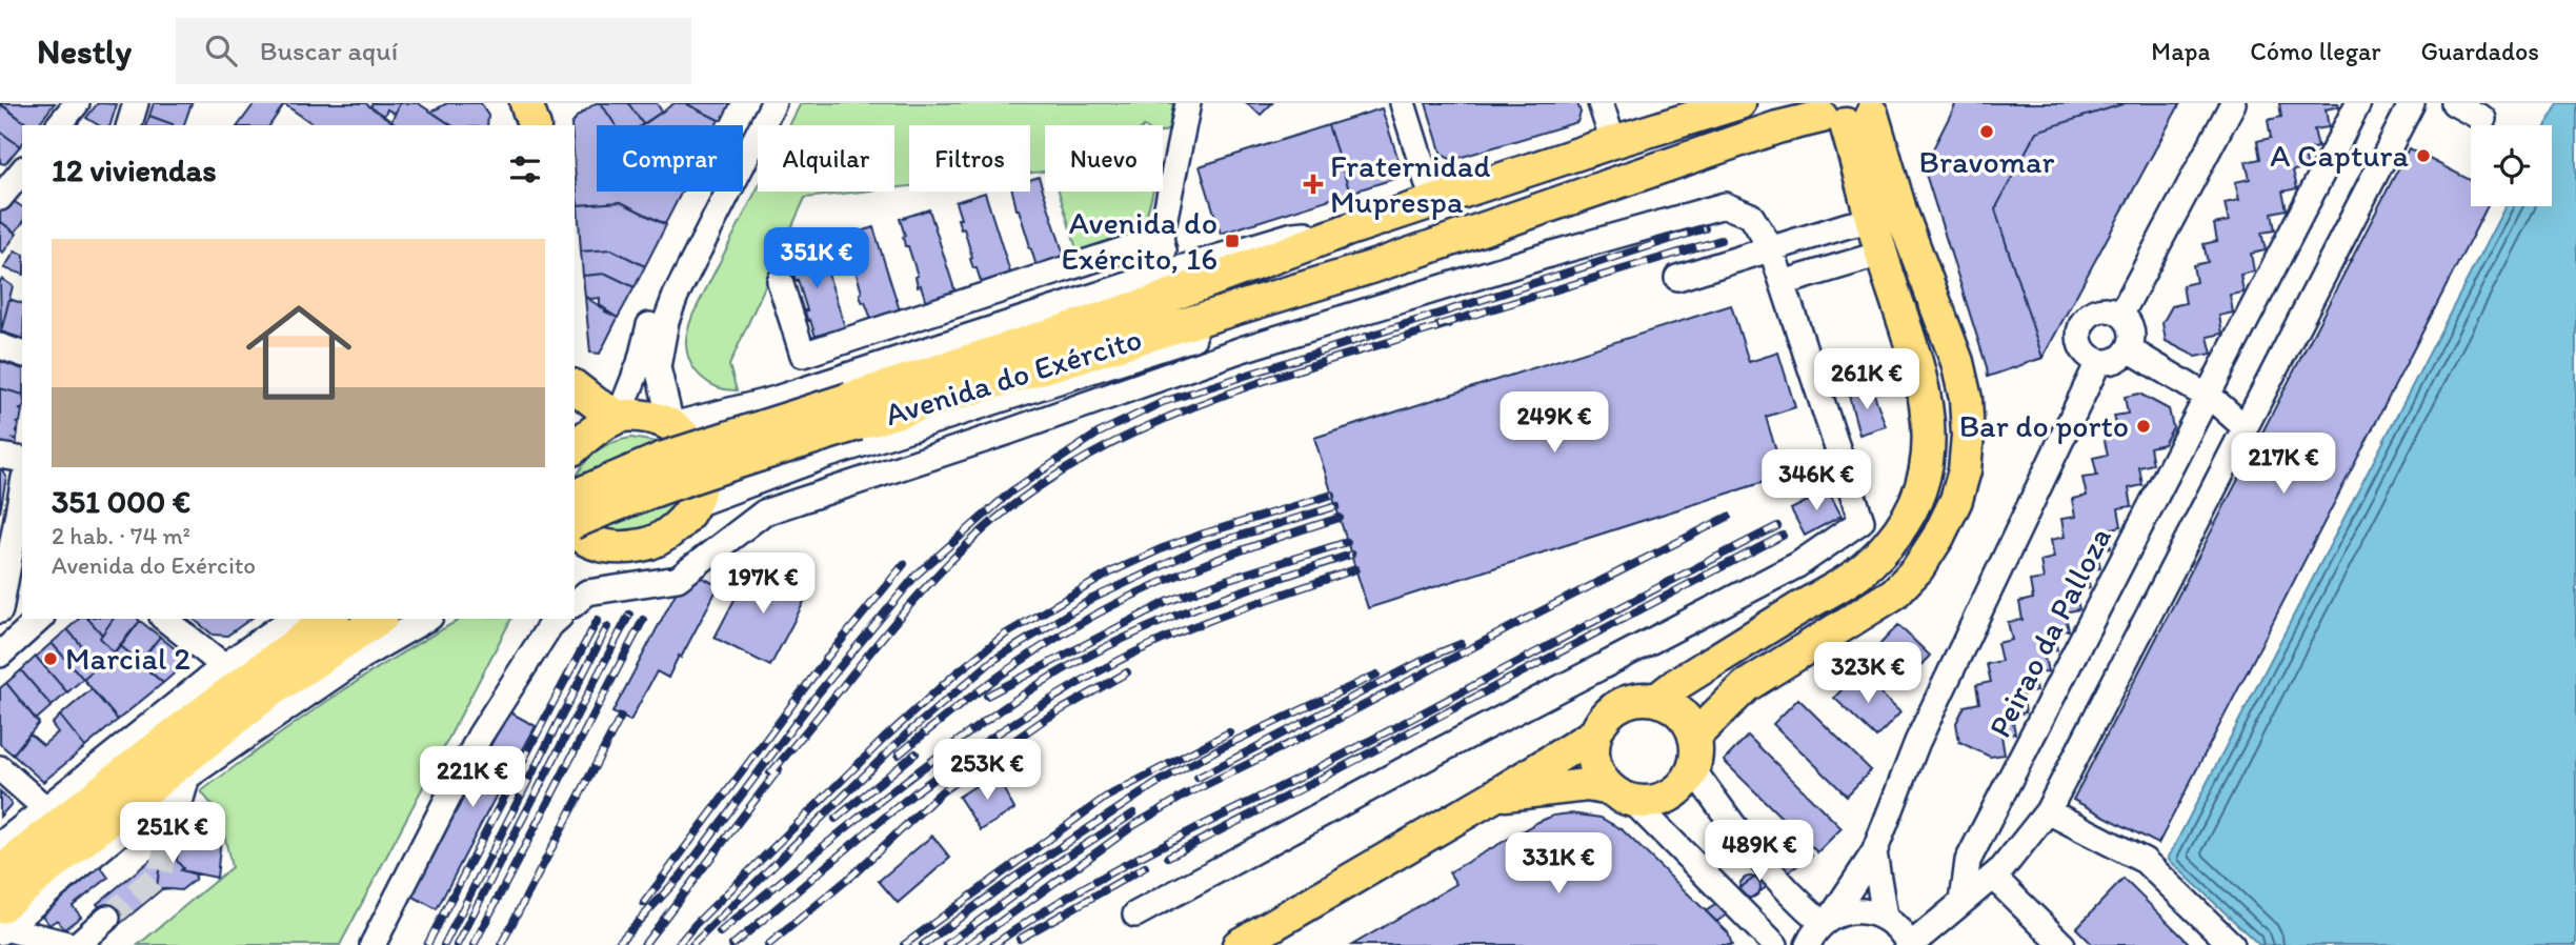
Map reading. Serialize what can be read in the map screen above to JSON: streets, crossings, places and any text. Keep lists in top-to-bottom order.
{
  "streets": {
    "main road": ["Avenida do Exército"],
    "street": ["Peirao da Palloza"]
  },
  "places": {
    "other": [
      "Bravomar",
      "A Captura",
      "Bar do porto",
      "Marcial 2"
    ],
    "health": ["Fraternidad Muprespa"],
    "transit": ["Avenida do Exército, 16"]
  },
  "page": {
    "header": "Nestly",
    "search": "Buscar aquí",
    "nav": ["Mapa", "Cómo llegar", "Guardados"],
    "chip": [
      "Comprar",
      "Alquilar",
      "Filtros",
      "Nuevo"
    ],
    "heading": "12 viviendas",
    "list": [
      {
        "name": "351 000 €",
        "note": "2 hab. · 74 m² · Avenida do Exército"
      }
    ],
    "price": [
      "351K €",
      "261K €",
      "249K €",
      "217K €",
      "346K €",
      "197K €",
      "323K €",
      "253K €",
      "221K €",
      "251K €",
      "489K €",
      "331K €"
    ]
  }
}
